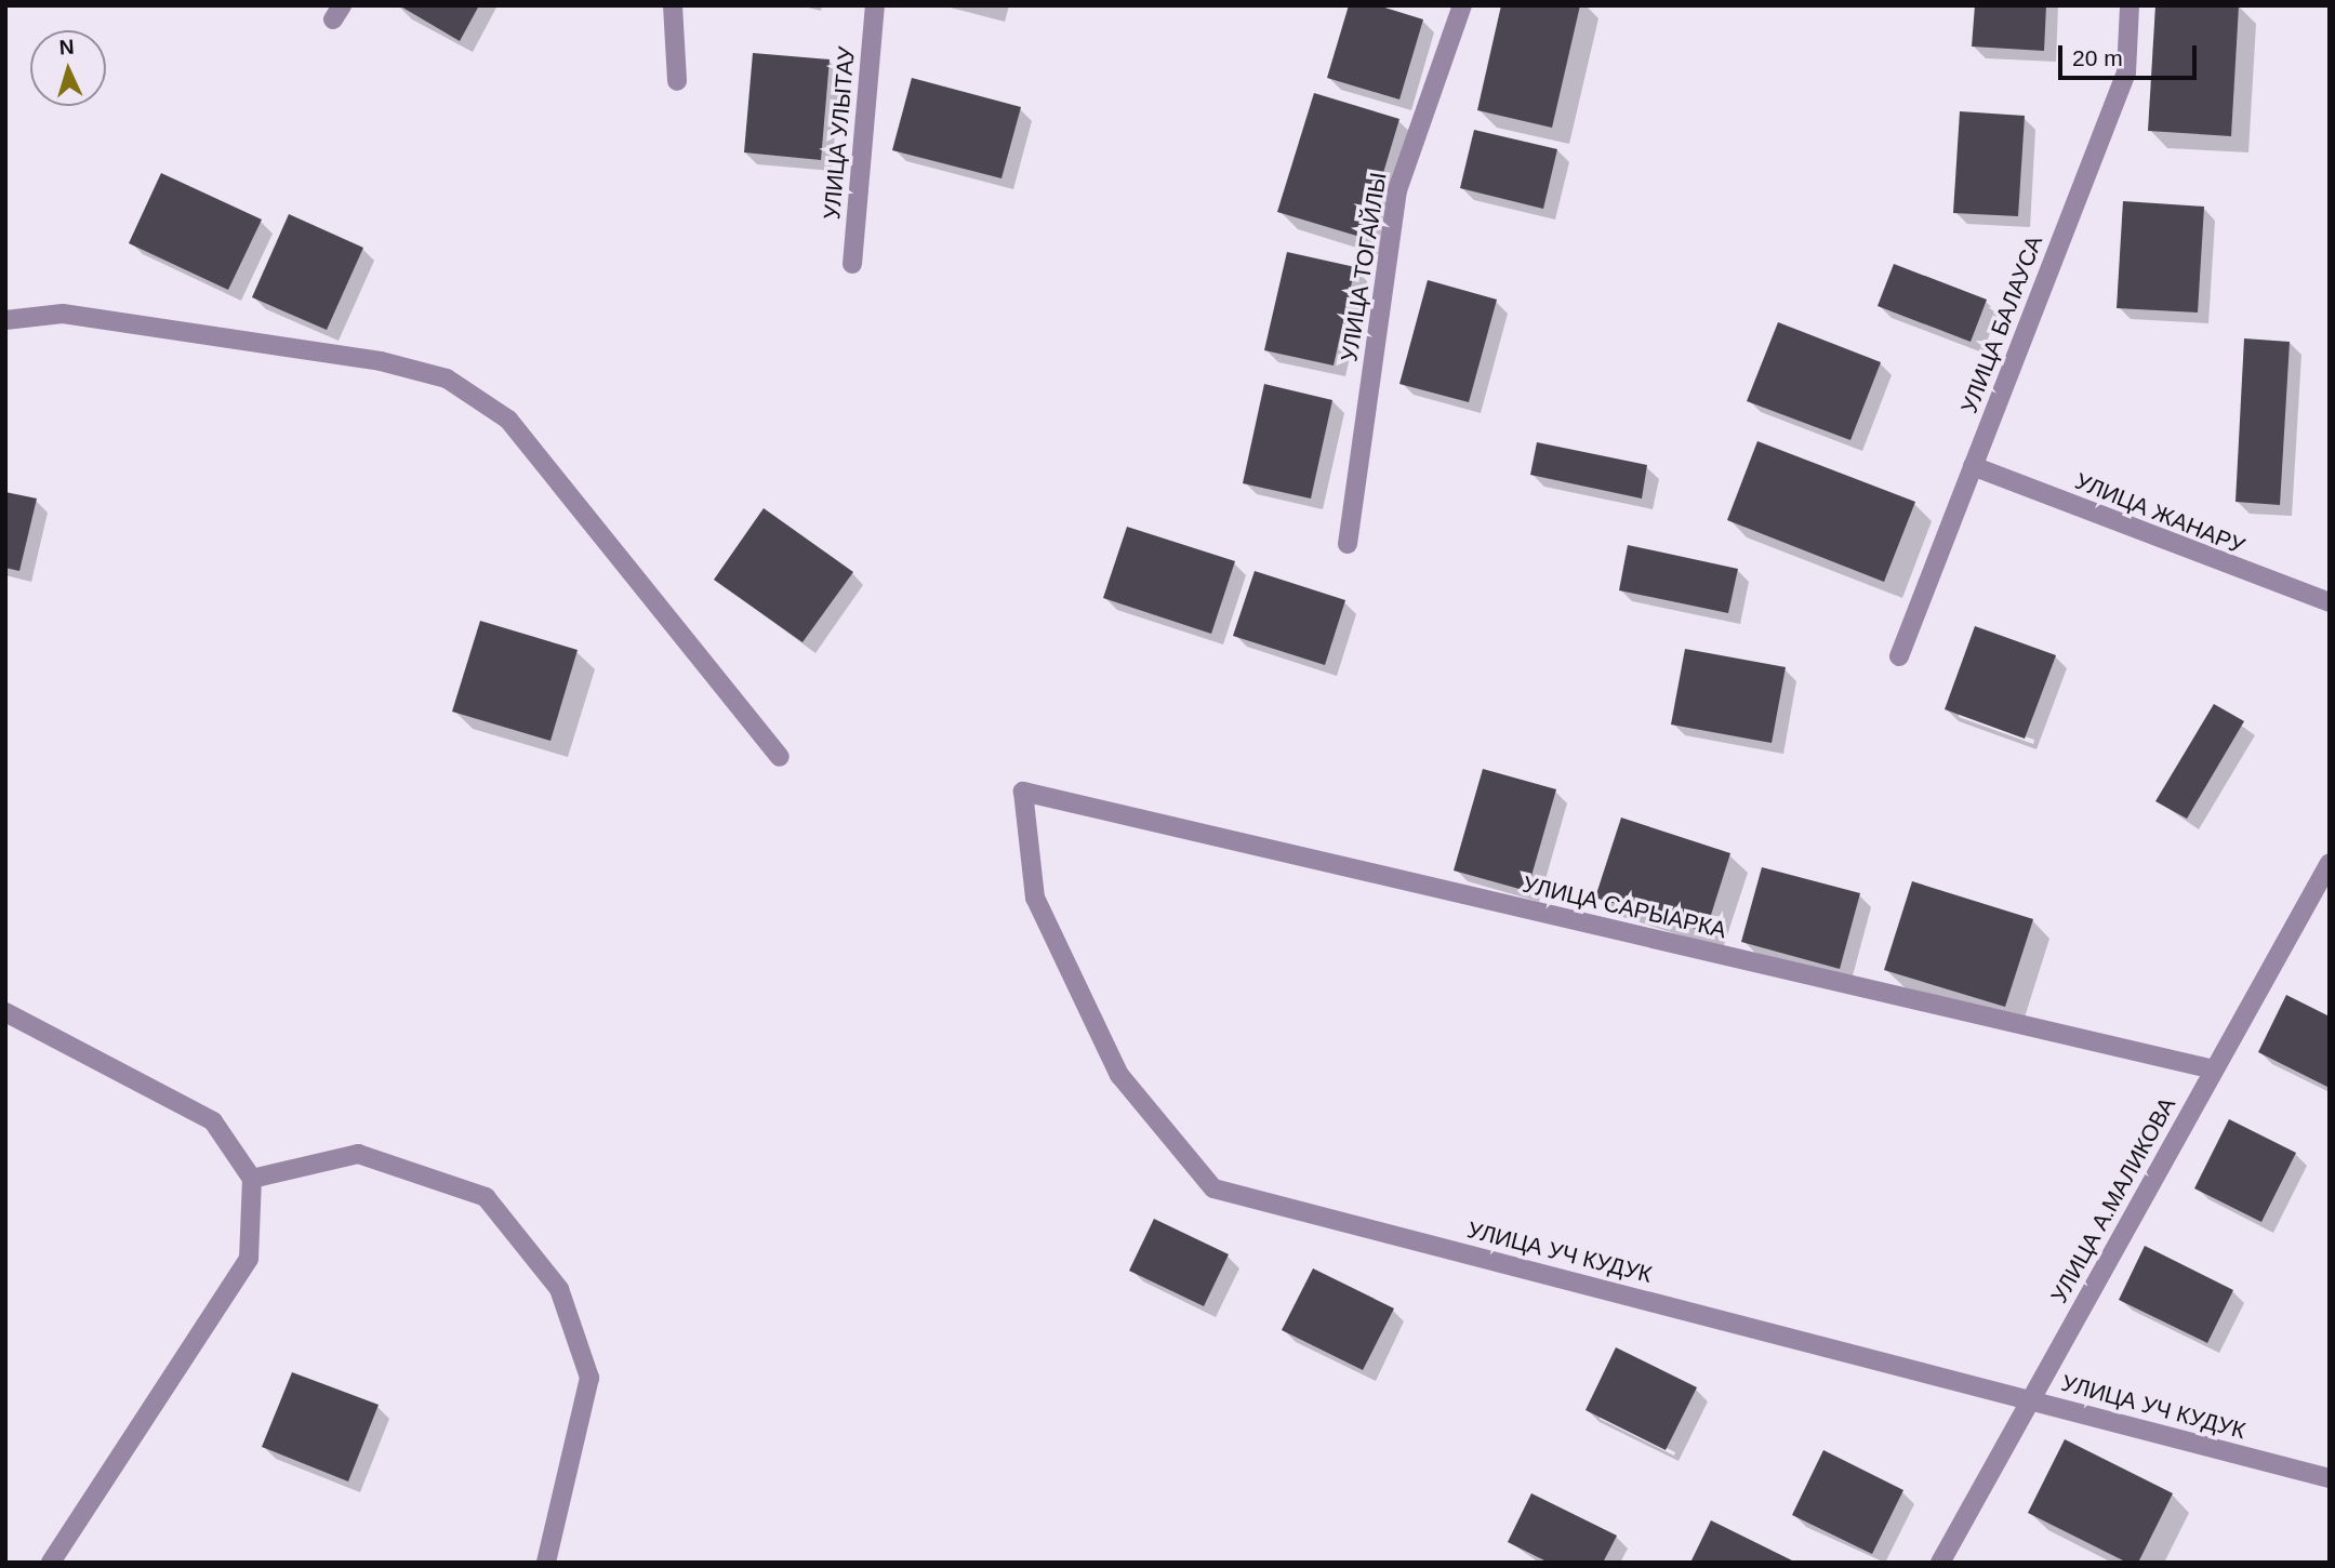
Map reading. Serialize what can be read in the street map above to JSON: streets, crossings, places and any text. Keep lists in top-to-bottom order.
{
  "streets": {
    "street": [
      "УЛИЦА УЛЫТАУ",
      "УЛИЦА ТОГАЙЛЫ",
      "УЛИЦА БАЛАУСА",
      "УЛИЦА ЖАНАРУ",
      "УЛИЦА САРЫАРКА",
      "УЛИЦА А.МАЛИКОВА",
      "УЛИЦА УЧ КУДУК"
    ]
  },
  "crossings": [
    ["УЛИЦА БАЛАУСА", "УЛИЦА ЖАНАРУ"],
    ["УЛИЦА САРЫАРКА", "УЛИЦА А.МАЛИКОВА"],
    ["УЛИЦА САРЫАРКА", "УЛИЦА УЧ КУДУК"],
    ["УЛИЦА А.МАЛИКОВА", "УЛИЦА УЧ КУДУК"]
  ],
  "scale_bar": "20 m",
  "north": "top"
}
